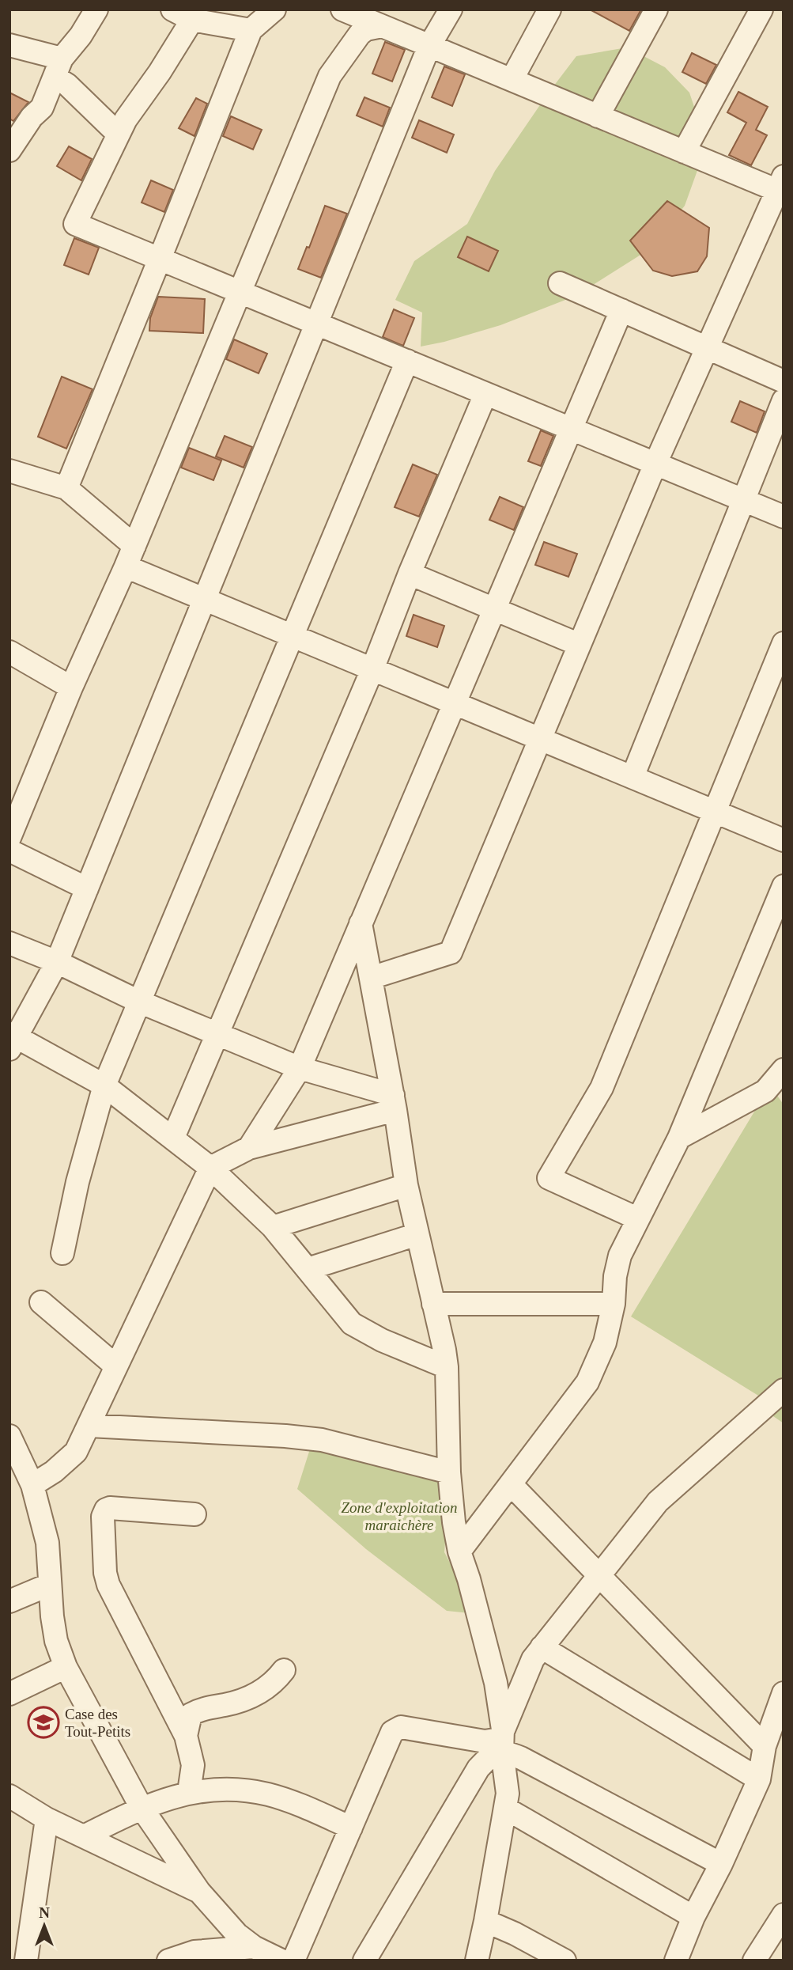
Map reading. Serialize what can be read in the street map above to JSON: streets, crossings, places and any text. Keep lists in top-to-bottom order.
{
  "parks": ["Zone d'exploitation maraichère"],
  "places": {
    "school or university": ["Case des Tout-Petits"]
  },
  "north": "top"
}
